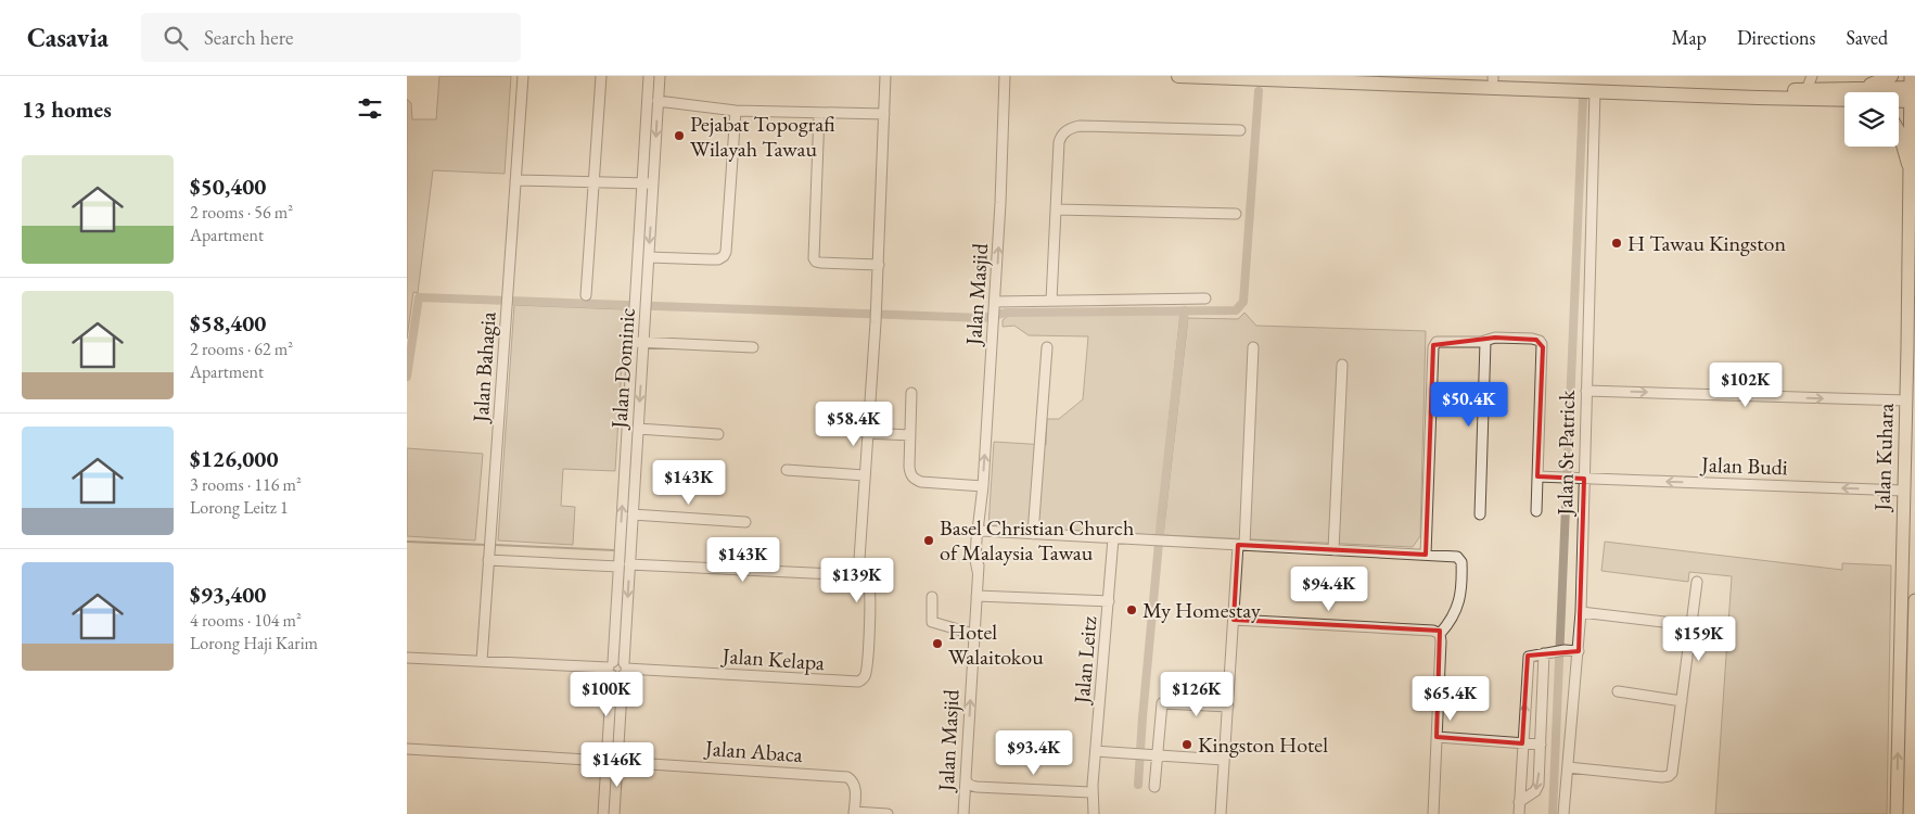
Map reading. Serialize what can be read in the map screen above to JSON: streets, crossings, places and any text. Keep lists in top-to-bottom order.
{
  "streets": {
    "main road": ["Jalan Kuhara"],
    "street": [
      "Jalan Masjid",
      "Jalan Bahagia",
      "Jalan Dominic",
      "Jalan St Patrick",
      "Jalan Budi",
      "Jalan Kelapa",
      "Jalan Leitz",
      "Jalan Abaca"
    ]
  },
  "crossings": [
    ["Jalan Dominic", "Jalan Kelapa"],
    ["Jalan Dominic", "Jalan Abaca"],
    ["Jalan St Patrick", "Jalan Budi"],
    ["Jalan Kuhara", "Jalan Budi"]
  ],
  "one_way": ["Jalan Budi"],
  "places": [
    "Pejabat Topografi Wilayah Tawau",
    "H Tawau Kingston",
    "Basel Christian Church of Malaysia Tawau",
    "My Homestay",
    "Hotel Walaitokou",
    "Kingston Hotel"
  ],
  "page": {
    "header": "Casavia",
    "search": "Search here",
    "nav": ["Map", "Directions", "Saved"],
    "heading": "13 homes",
    "list": [
      {
        "name": "$50,400",
        "note": "2 rooms · 56 m² · Apartment"
      },
      {
        "name": "$58,400",
        "note": "2 rooms · 62 m² · Apartment"
      },
      {
        "name": "$126,000",
        "note": "3 rooms · 116 m² · Lorong Leitz 1"
      },
      {
        "name": "$93,400",
        "note": "4 rooms · 104 m² · Lorong Haji Karim"
      }
    ],
    "price": [
      "$102K",
      "$50.4K",
      "$58.4K",
      "$143K",
      "$143K",
      "$139K",
      "$94.4K",
      "$159K",
      "$100K",
      "$126K",
      "$65.4K",
      "$93.4K",
      "$146K"
    ]
  }
}
